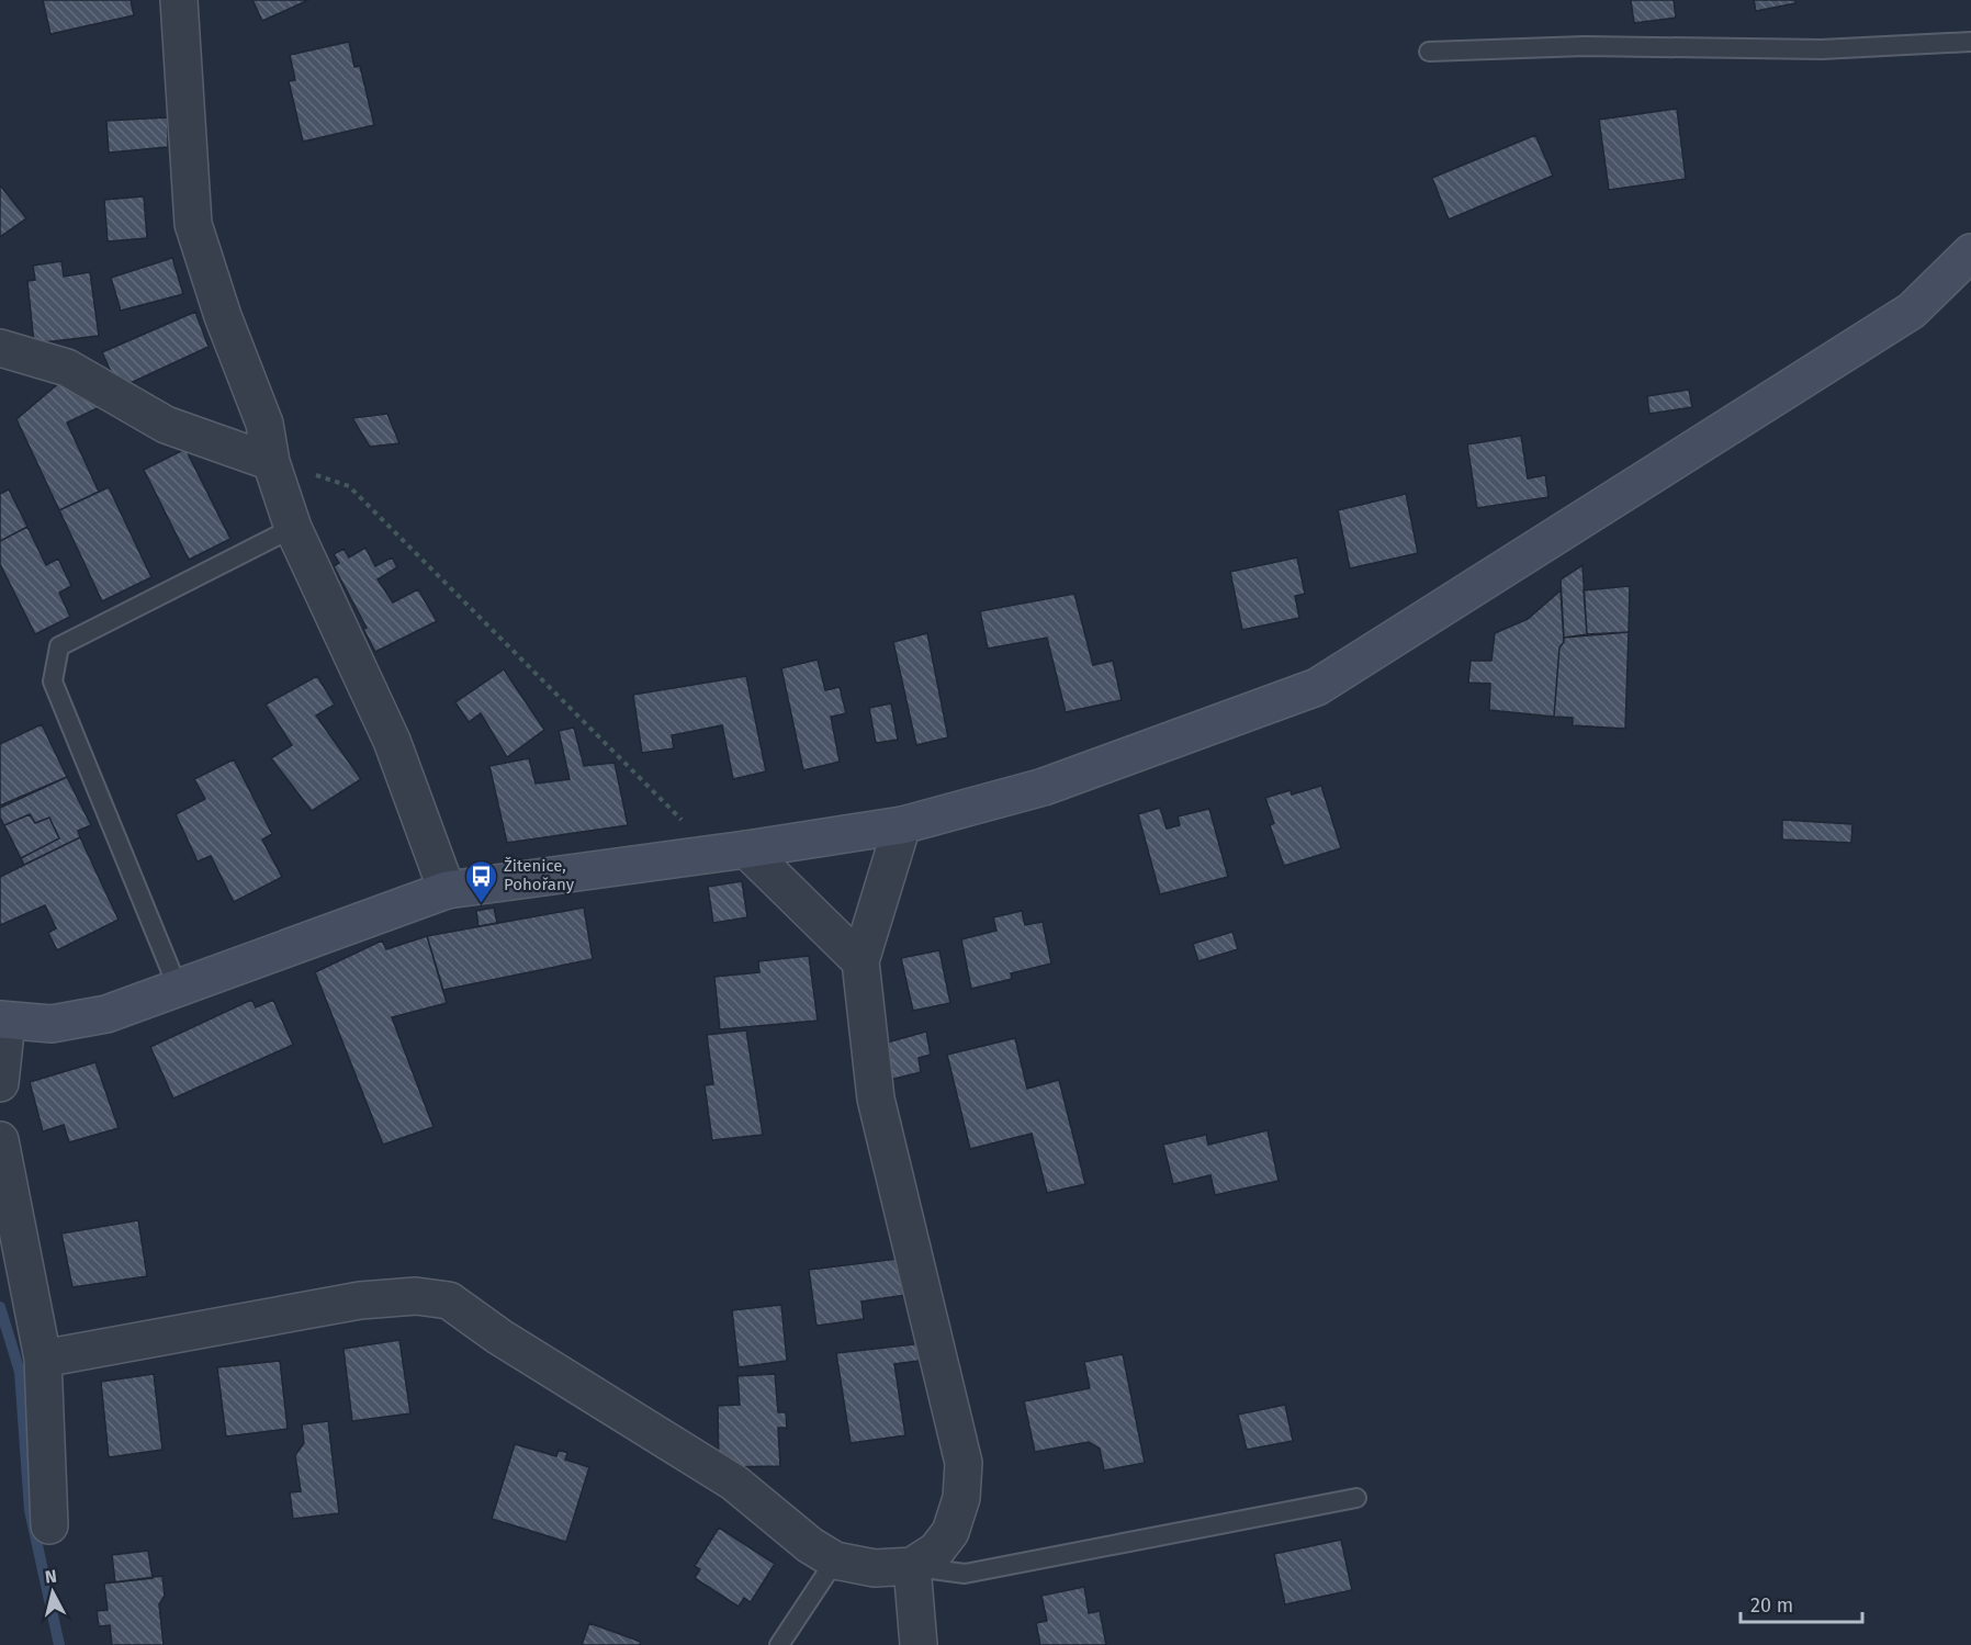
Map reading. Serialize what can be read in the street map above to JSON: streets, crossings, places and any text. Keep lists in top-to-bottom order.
{
  "places": {
    "bus stop": ["Žitenice, Pohořany"]
  },
  "scale_bar": "20 m",
  "north": "top"
}
